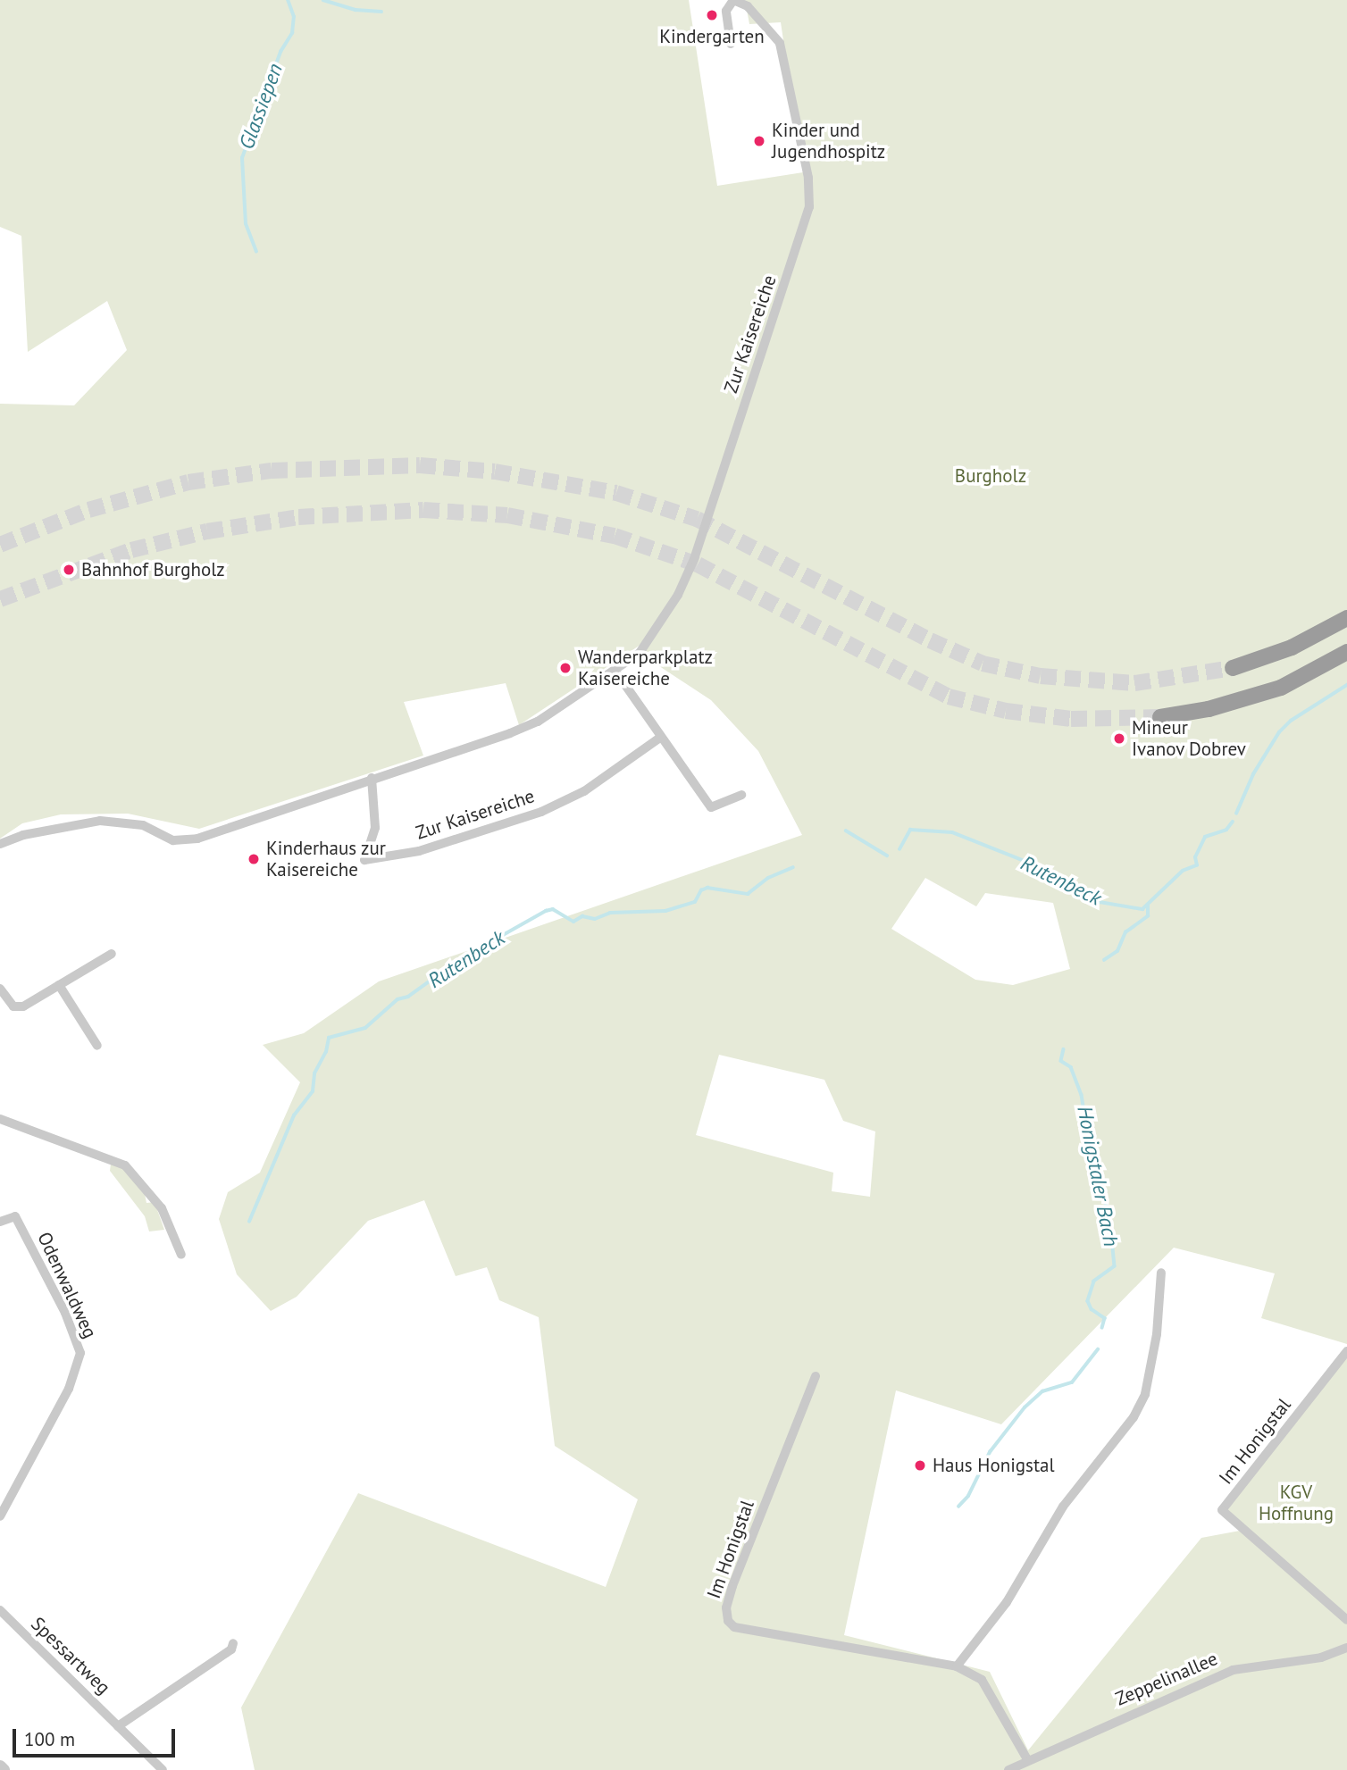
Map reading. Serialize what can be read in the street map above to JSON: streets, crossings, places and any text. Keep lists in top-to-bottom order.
{
  "streets": {
    "street": [
      "Zur Kaisereiche",
      "Odenwaldweg",
      "Im Honigstal",
      "Spessartweg",
      "Zeppelinallee"
    ]
  },
  "crossings": [
    ["Im Honigstal", "Zeppelinallee"]
  ],
  "water": ["Glassiepen", "Rutenbeck", "Honigstaler Bach"],
  "parks": ["Burgholz", "KGV Hoffnung"],
  "places": [
    "Kindergarten",
    "Kinder und Jugendhospitz",
    "Bahnhof Burgholz",
    "Wanderparkplatz Kaisereiche",
    "Mineur Ivanov Dobrev",
    "Kinderhaus zur Kaisereiche",
    "Haus Honigstal"
  ],
  "scale_bar": "100 m"
}
